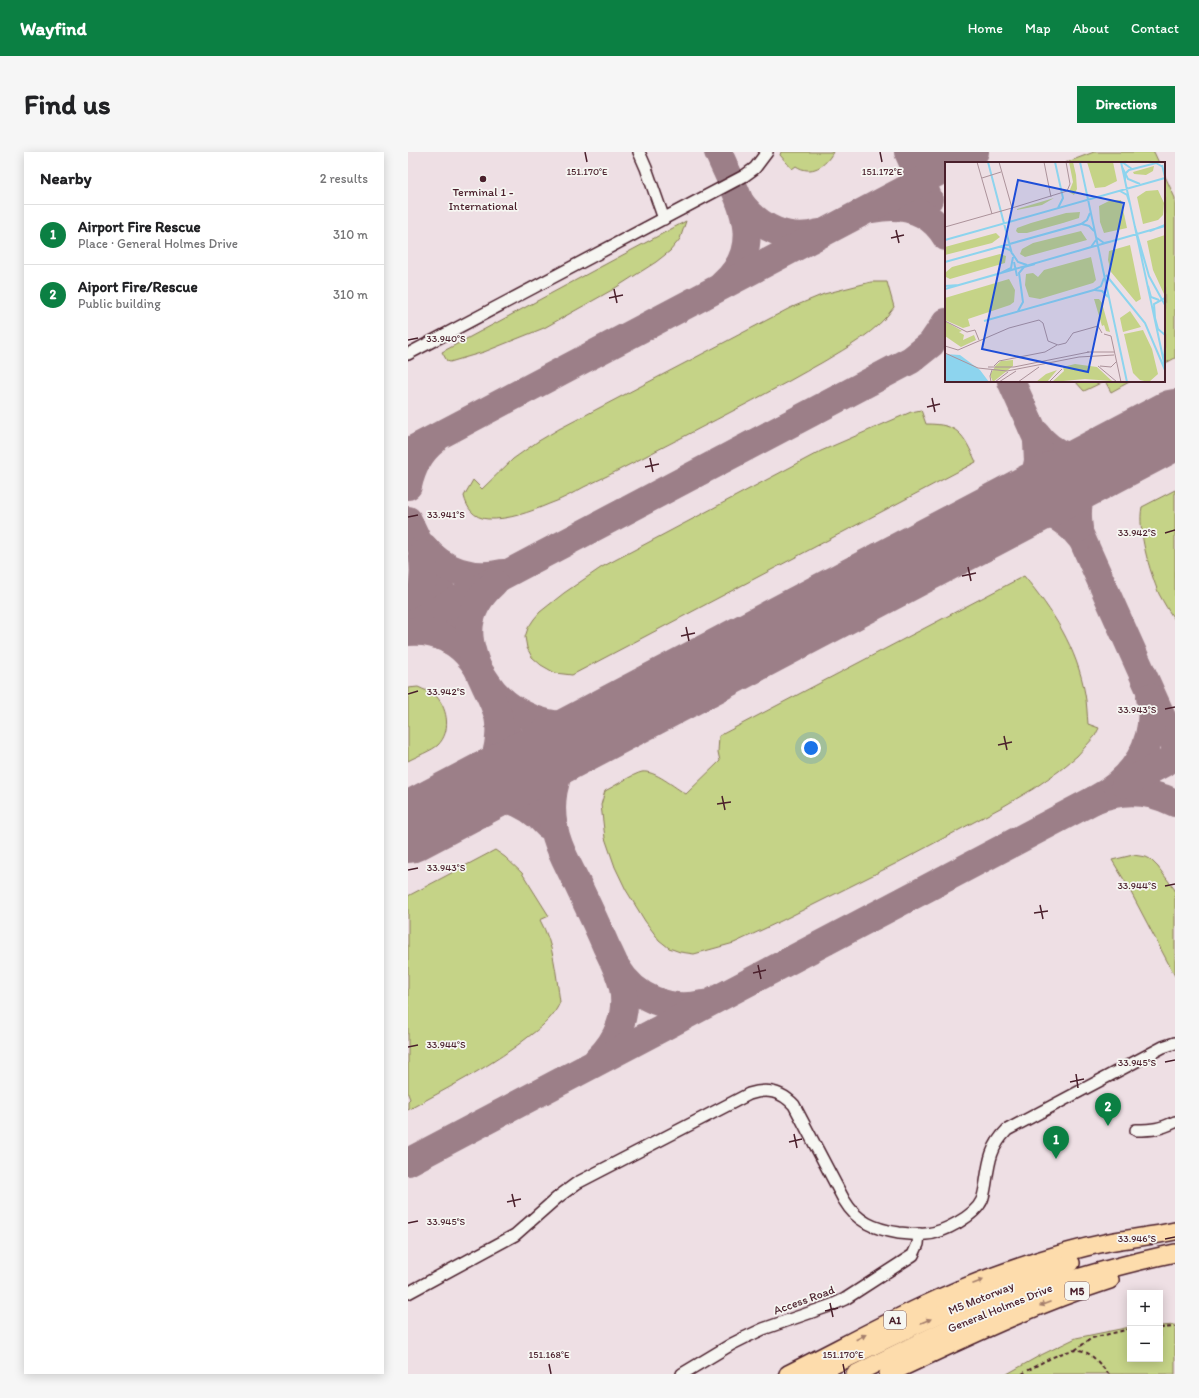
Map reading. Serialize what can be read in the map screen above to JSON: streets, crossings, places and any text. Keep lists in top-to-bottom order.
{
  "streets": {
    "highway": [
      "M5",
      "M5 Motorway",
      "General Holmes Drive",
      "A1"
    ],
    "lane": ["Access Road"]
  },
  "crossings": [
    ["M5 Motorway", "A1"]
  ],
  "places": ["Terminal 1 - International"],
  "page": {
    "header": "Wayfind",
    "nav": [
      "Home",
      "Map",
      "About",
      "Contact"
    ],
    "buttons": "Directions",
    "title": "Find us",
    "heading": ["Nearby", "2 results"],
    "list": [
      {
        "mark": "1",
        "name": "Airport Fire Rescue",
        "note": "Place · General Holmes Drive",
        "value": "310 m"
      },
      {
        "mark": "2",
        "name": "Aiport Fire/Rescue",
        "note": "Public building",
        "value": "310 m"
      }
    ],
    "pins": ["2", "1"],
    "map_buttons": ["+", "−"]
  },
  "coordinates": [
    "151.170°E",
    "151.172°E",
    "33.940°S",
    "33.941°S",
    "33.942°S",
    "33.943°S",
    "33.944°S",
    "33.945°S",
    "33.946°S",
    "151.168°E"
  ]
}
